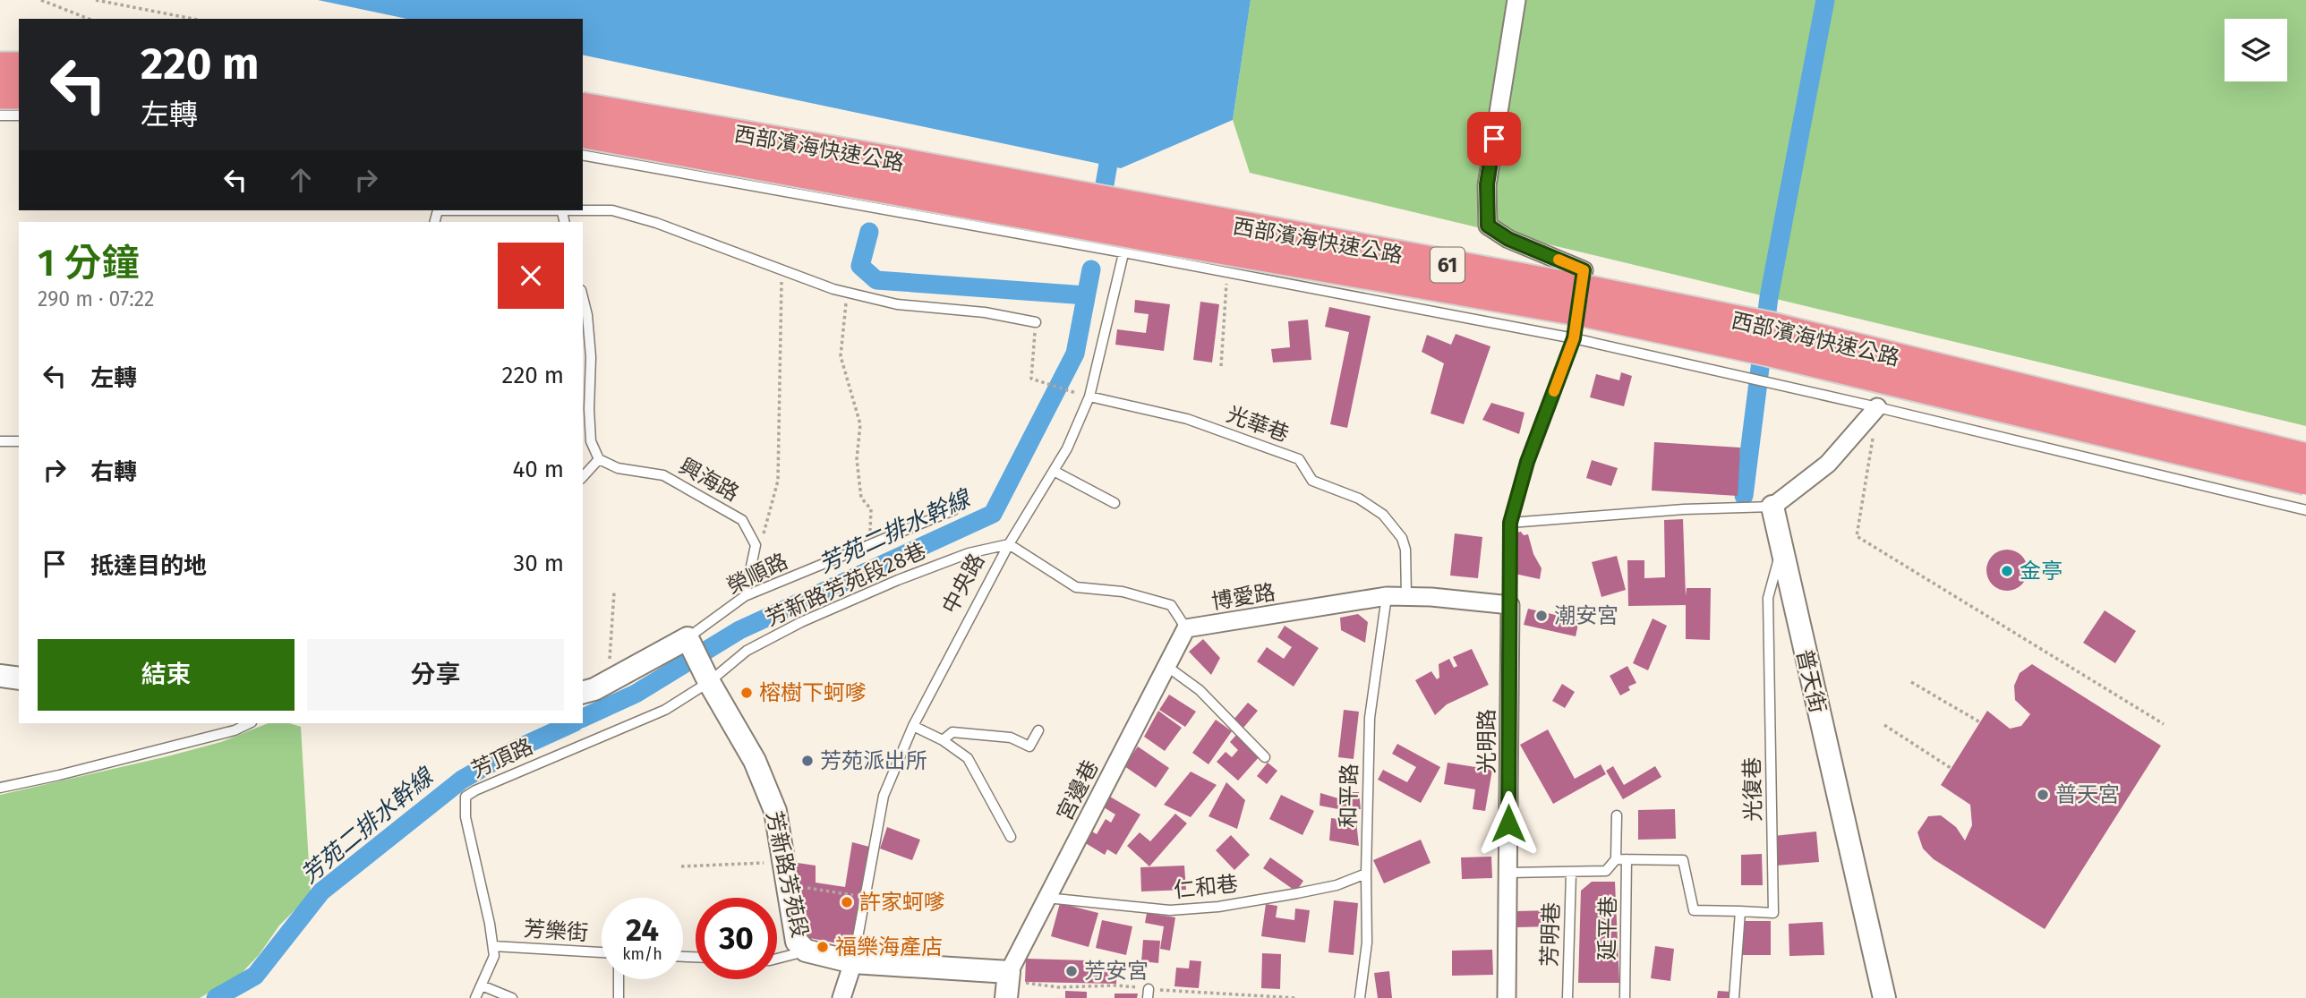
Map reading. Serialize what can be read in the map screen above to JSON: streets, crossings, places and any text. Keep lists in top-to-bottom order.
{
  "streets": {
    "highway": ["西部濱海快速公路", "61"],
    "street": [
      "中央路",
      "博愛路",
      "普天街",
      "光明路",
      "宮邊巷",
      "芳新路芳苑段"
    ],
    "lane": [
      "光華巷",
      "興海路",
      "榮順路",
      "芳新路芳苑段28巷",
      "芳頂路",
      "光復巷",
      "和平路",
      "仁和巷",
      "延平巷",
      "芳樂街",
      "芳明巷"
    ]
  },
  "crossings": [
    ["光華巷", "中央路"],
    ["光華巷", "博愛路"],
    ["榮順路", "芳新路芳苑段"],
    ["中央路", "芳新路芳苑段28巷"],
    ["中央路", "博愛路"],
    ["中央路", "芳新路芳苑段"],
    ["芳新路芳苑段28巷", "博愛路"],
    ["芳新路芳苑段28巷", "芳頂路"],
    ["芳新路芳苑段28巷", "芳新路芳苑段"],
    ["博愛路", "光明路"],
    ["博愛路", "宮邊巷"],
    ["博愛路", "和平路"],
    ["普天街", "光復巷"],
    ["芳頂路", "芳新路芳苑段"],
    ["芳頂路", "芳樂街"],
    ["宮邊巷", "芳新路芳苑段"],
    ["宮邊巷", "仁和巷"],
    ["和平路", "仁和巷"]
  ],
  "water": ["芳苑二排水幹線"],
  "places": [
    "金亭",
    "潮安宮",
    "榕樹下蚵嗲",
    "芳苑派出所",
    "普天宮",
    "許家蚵嗲",
    "福樂海產店",
    "芳安宮"
  ],
  "page": {
    "turn": ["220 m", "左轉"],
    "heading": ["1 分鐘", "290 m · 07:22"],
    "list": [
      {
        "name": "左轉",
        "value": "220 m"
      },
      {
        "name": "右轉",
        "value": "40 m"
      },
      {
        "name": "抵達目的地",
        "value": "30 m"
      }
    ],
    "buttons": ["結束", "分享"],
    "speed": "24 km/h",
    "limit": "30"
  }
}
